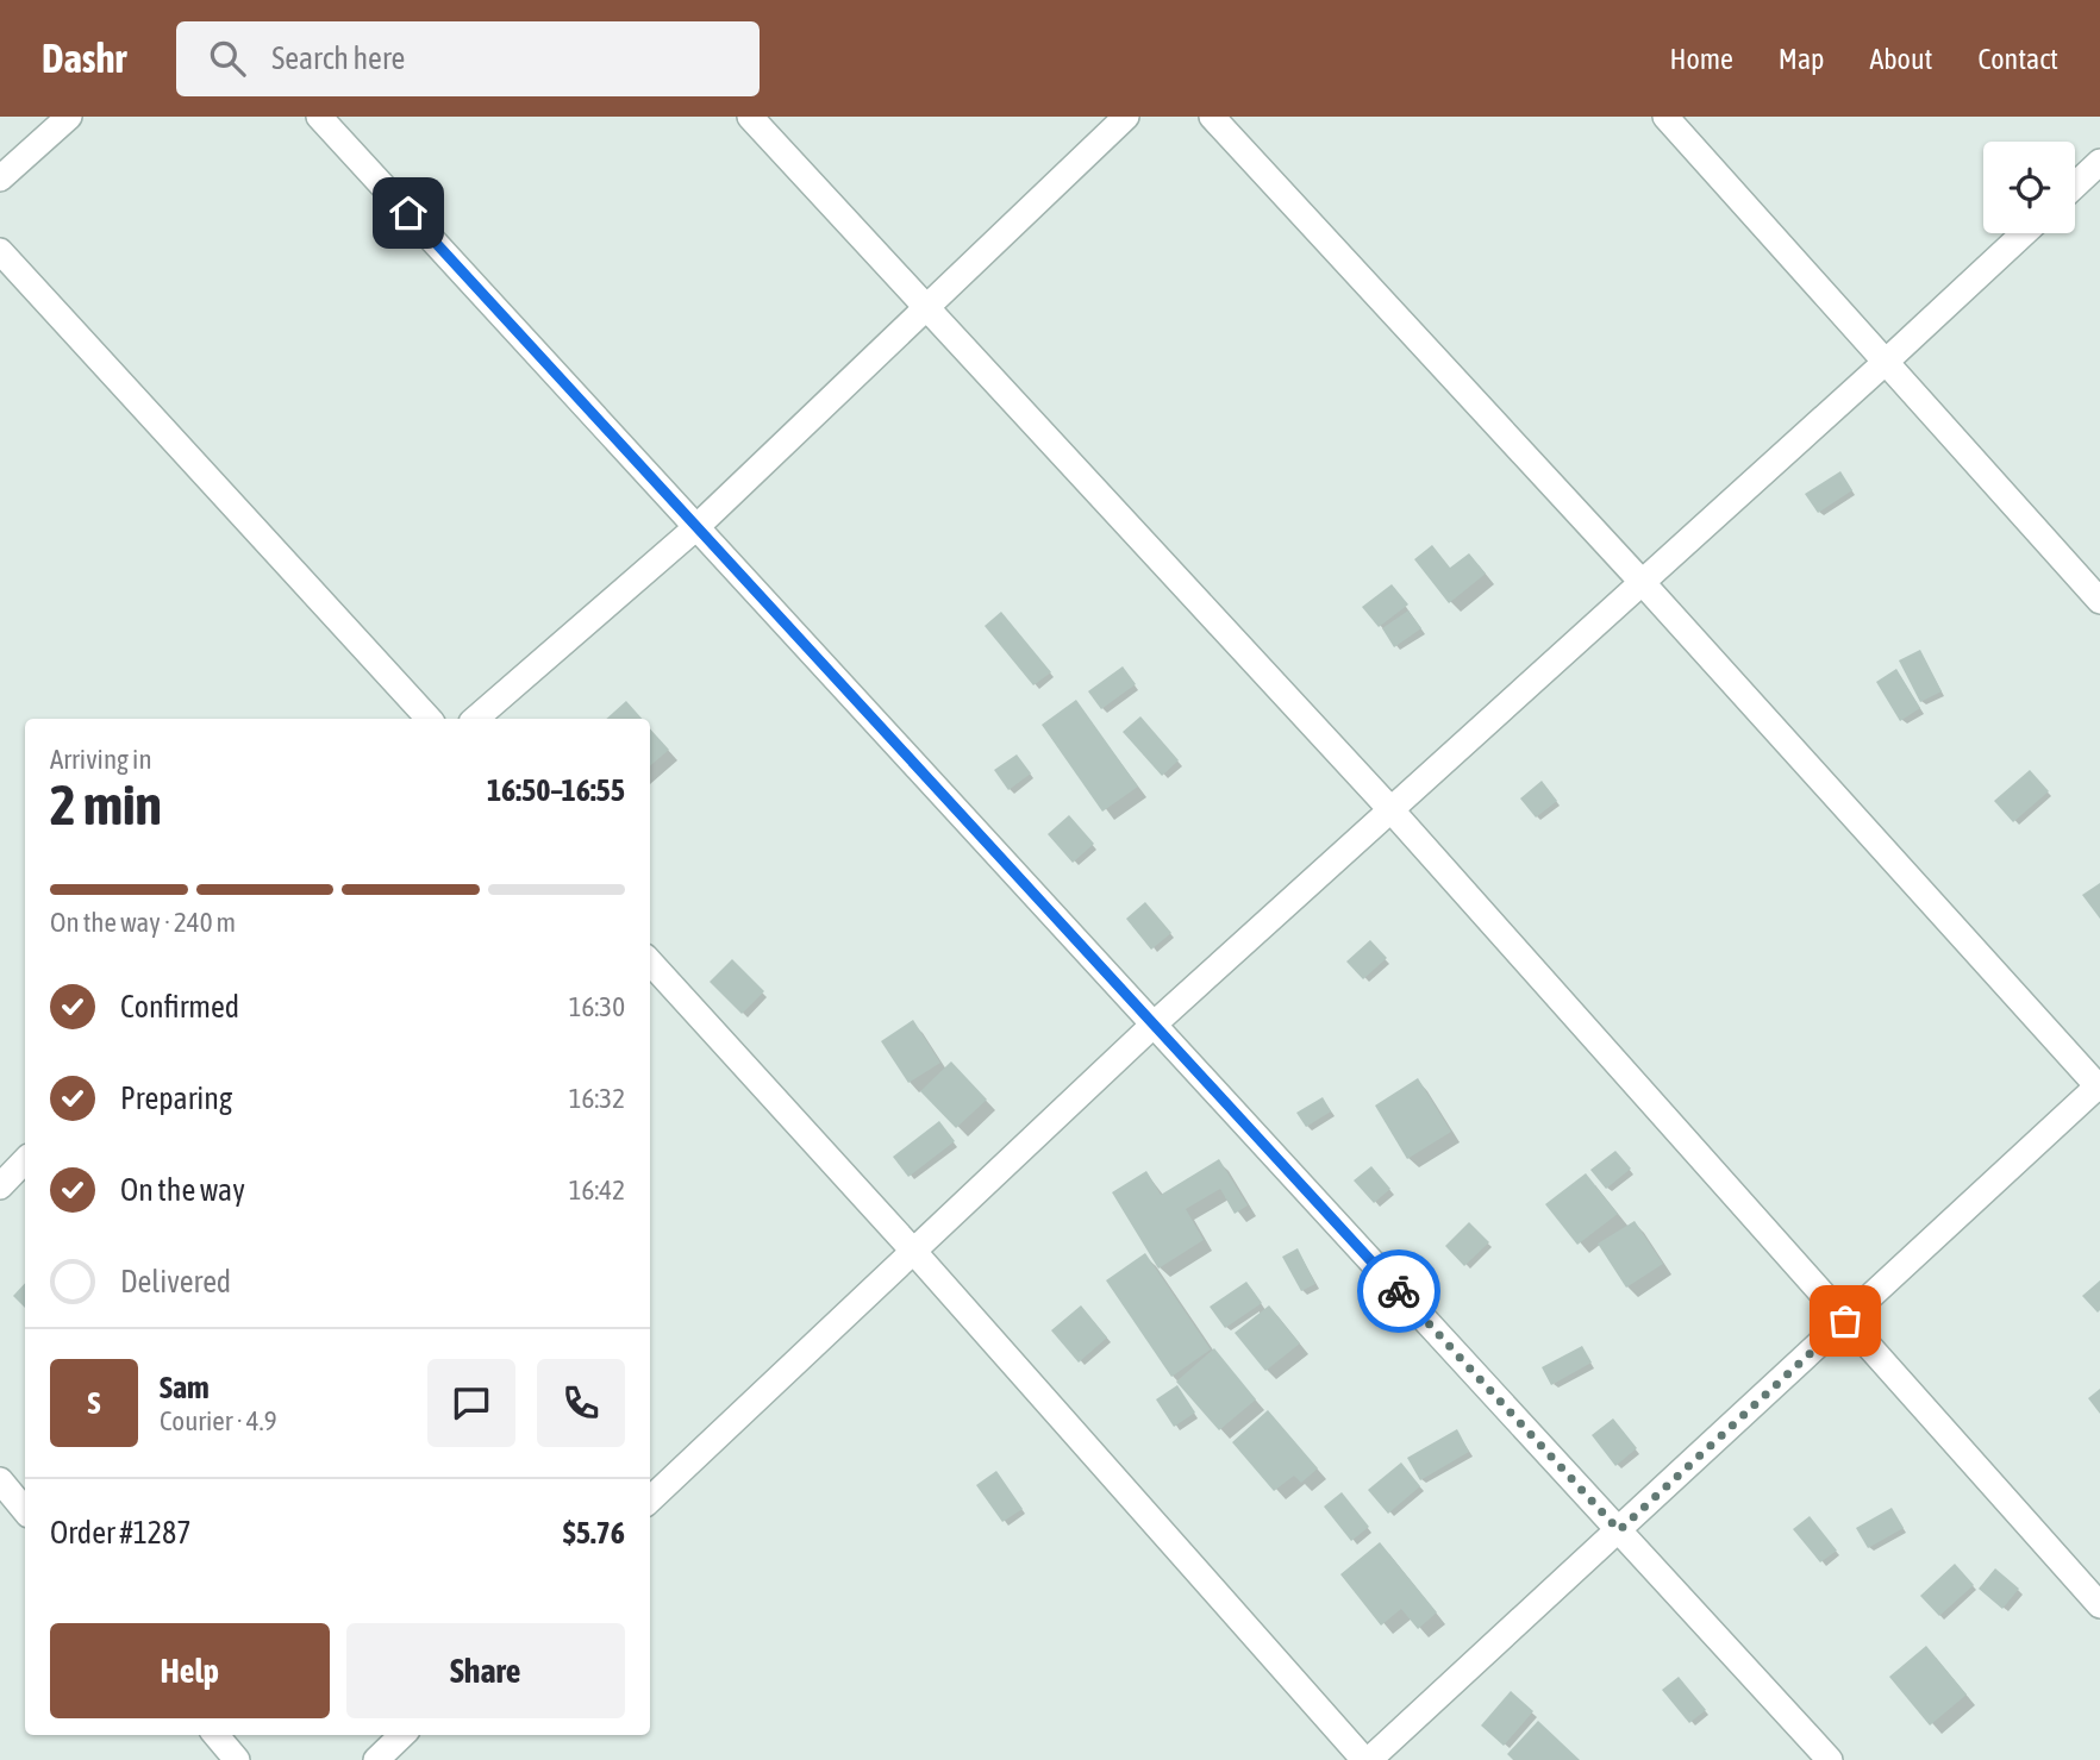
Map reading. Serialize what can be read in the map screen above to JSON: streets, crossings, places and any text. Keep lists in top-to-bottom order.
{
  "page": {
    "header": "Dashr",
    "search": "Search here",
    "nav": [
      "Home",
      "Map",
      "About",
      "Contact"
    ],
    "heading": ["2 min", "Arriving in", "16:50–16:55"],
    "panel": [
      "Sam",
      "Courier · 4.9",
      "Order #1287",
      "$5.76"
    ],
    "bar": "On the way · 240 m",
    "list": [
      ["Confirmed", "16:30"],
      ["Preparing", "16:32"],
      ["On the way", "16:42"],
      "Delivered"
    ],
    "round": "S",
    "buttons": ["Help", "Share"]
  }
}
